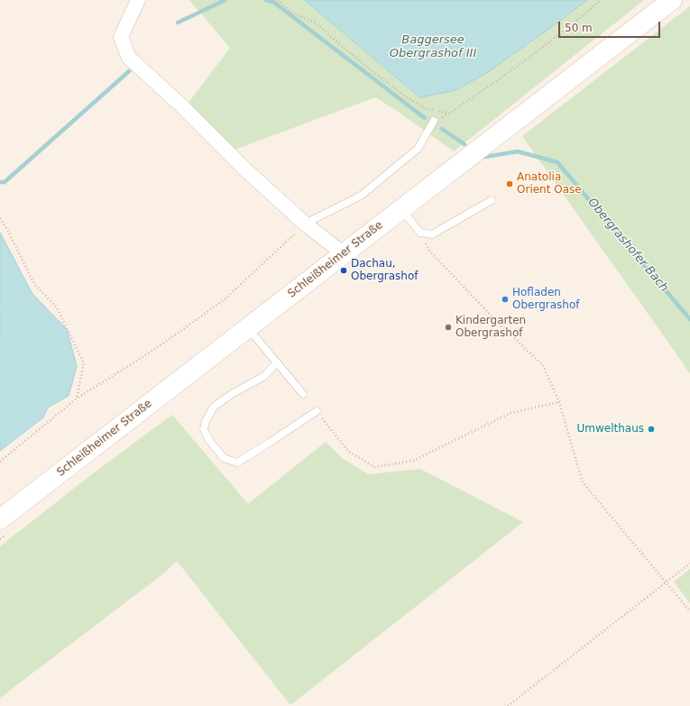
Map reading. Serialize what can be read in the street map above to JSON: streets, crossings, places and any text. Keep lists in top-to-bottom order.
{
  "streets": {
    "main road": ["Schleißheimer Straße"]
  },
  "water": ["Baggersee Obergrashof III", "Obergrashofer Bach"],
  "places": [
    "Anatolia Orient Oase",
    "Dachau, Obergrashof",
    "Hofladen Obergrashof",
    "Kindergarten Obergrashof",
    "Umwelthaus"
  ],
  "scale_bar": "50 m"
}
